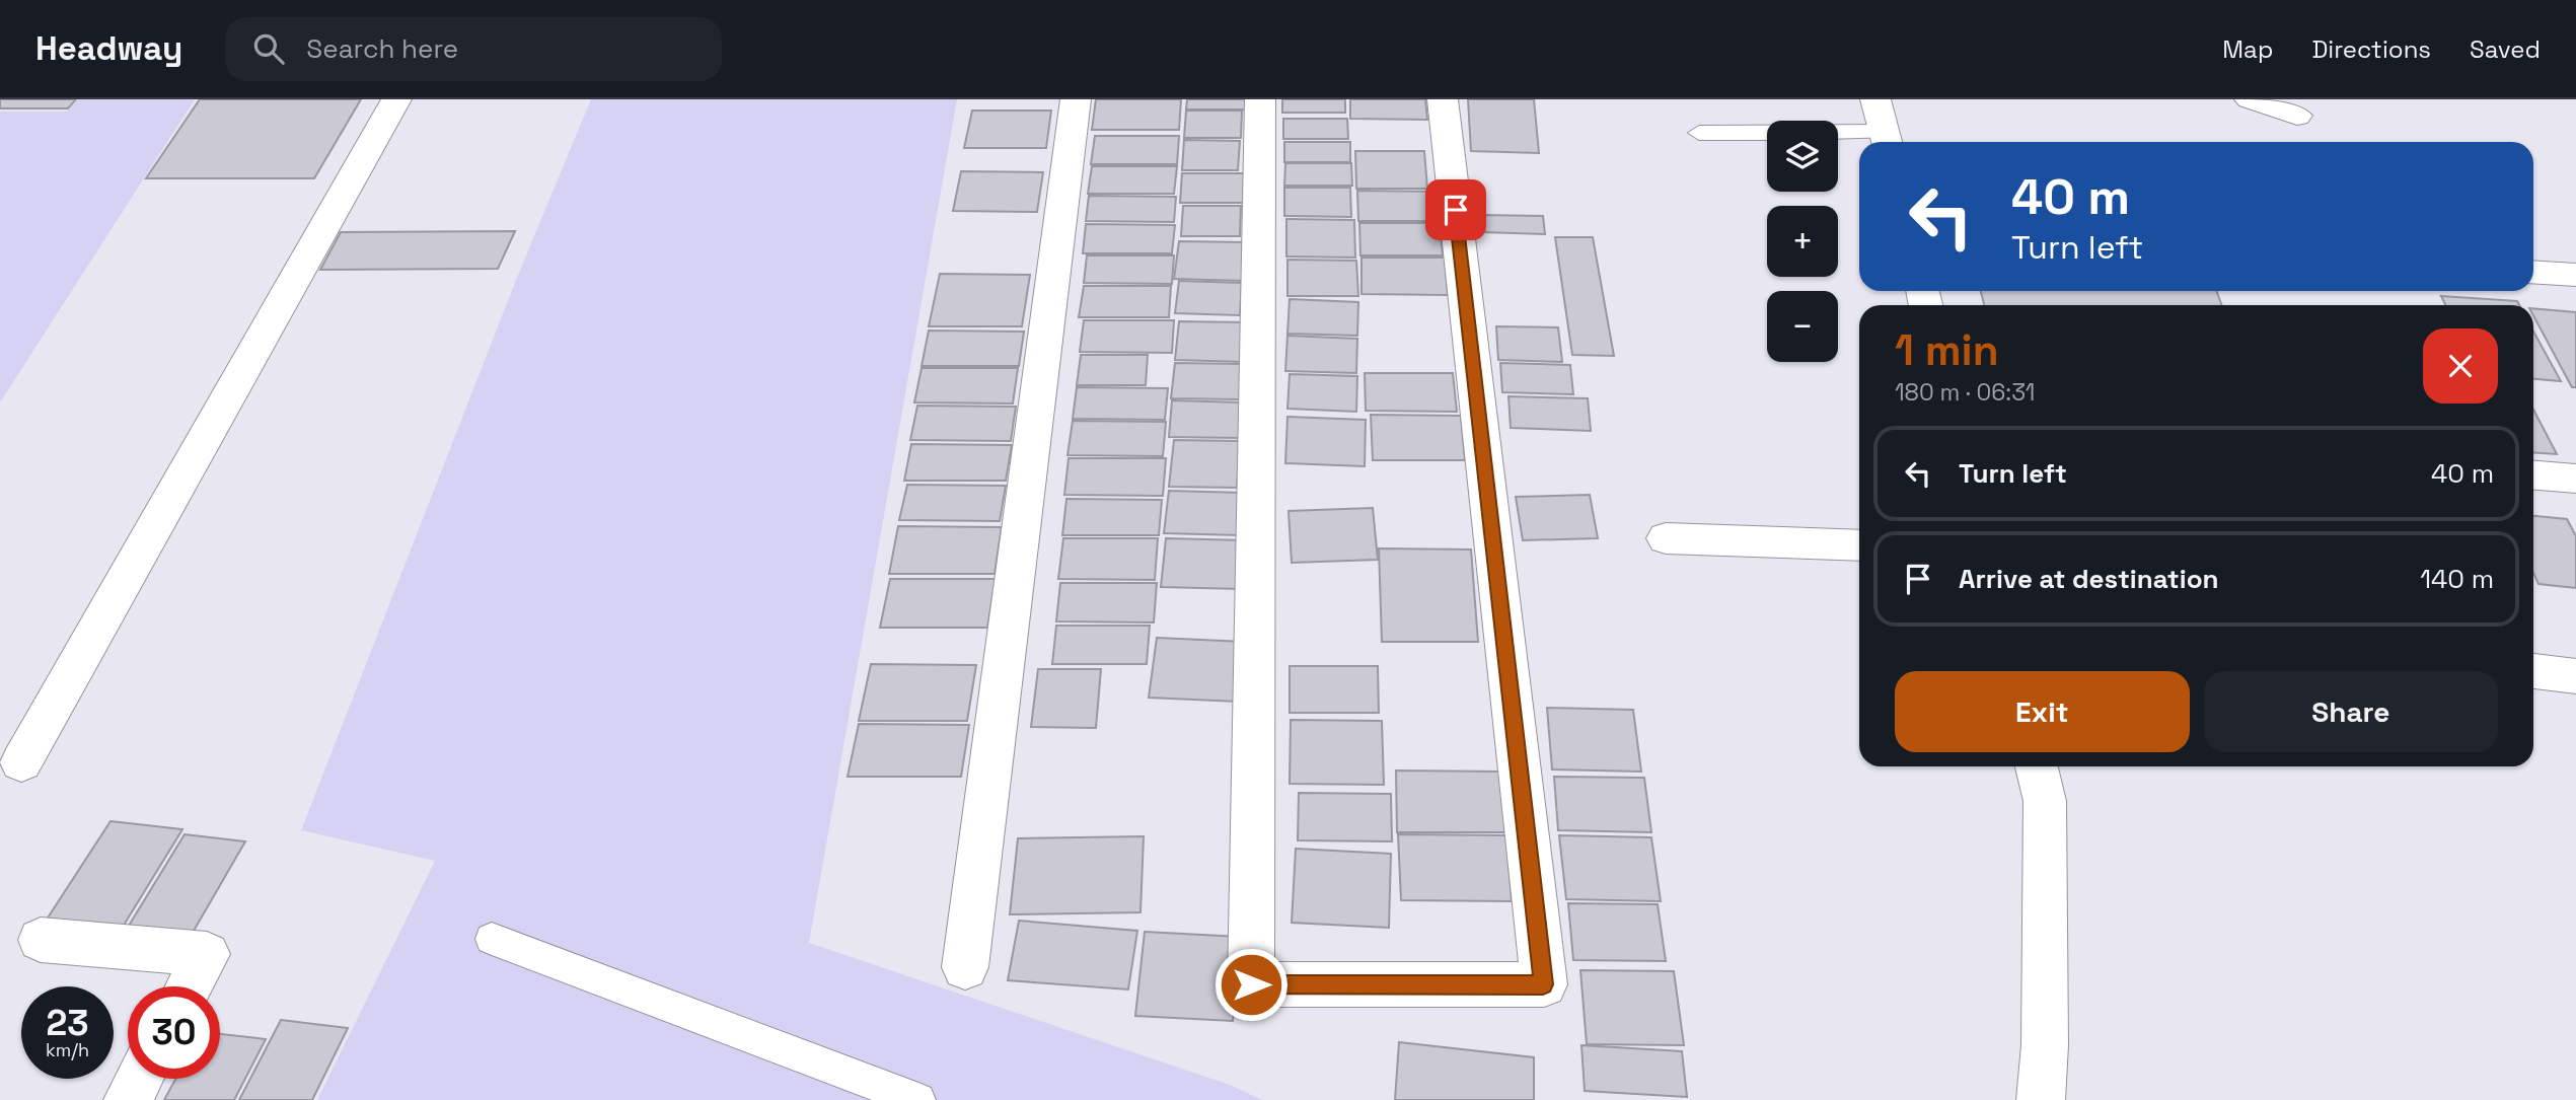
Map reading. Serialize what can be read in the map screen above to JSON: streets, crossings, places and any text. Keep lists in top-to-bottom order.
{
  "page": {
    "header": "Headway",
    "search": "Search here",
    "nav": ["Map", "Directions", "Saved"],
    "map_buttons": ["+", "−"],
    "turn": ["40 m", "Turn left"],
    "heading": ["1 min", "180 m · 06:31"],
    "list": [
      {
        "name": "Turn left",
        "value": "40 m"
      },
      {
        "name": "Arrive at destination",
        "value": "140 m"
      }
    ],
    "buttons": ["Exit", "Share"],
    "speed": "23 km/h",
    "limit": "30"
  }
}
